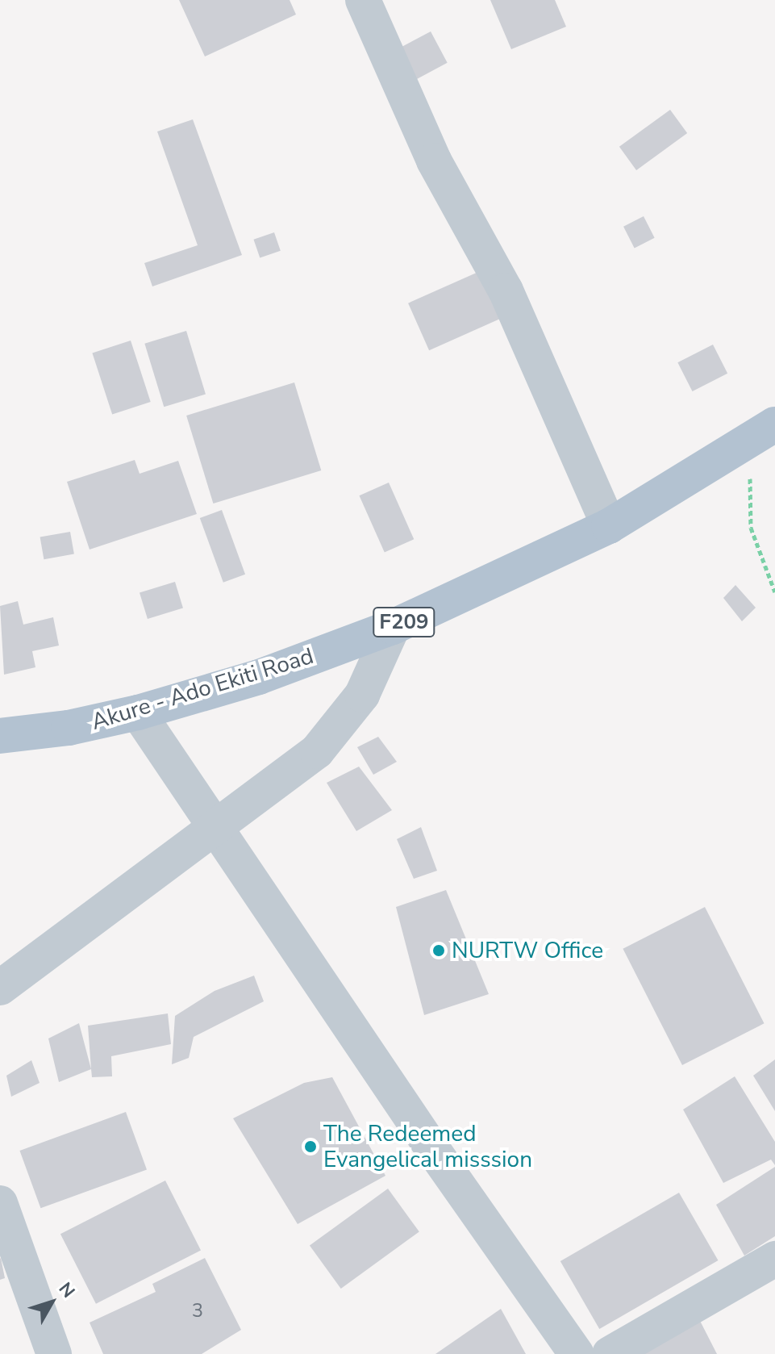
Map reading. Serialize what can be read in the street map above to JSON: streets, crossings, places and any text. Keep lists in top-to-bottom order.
{
  "streets": {
    "main road": ["F209", "Akure - Ado Ekiti Road"]
  },
  "places": ["NURTW Office", "The Redeemed Evangelical misssion"],
  "house_numbers": ["3"],
  "north": "top right"
}
